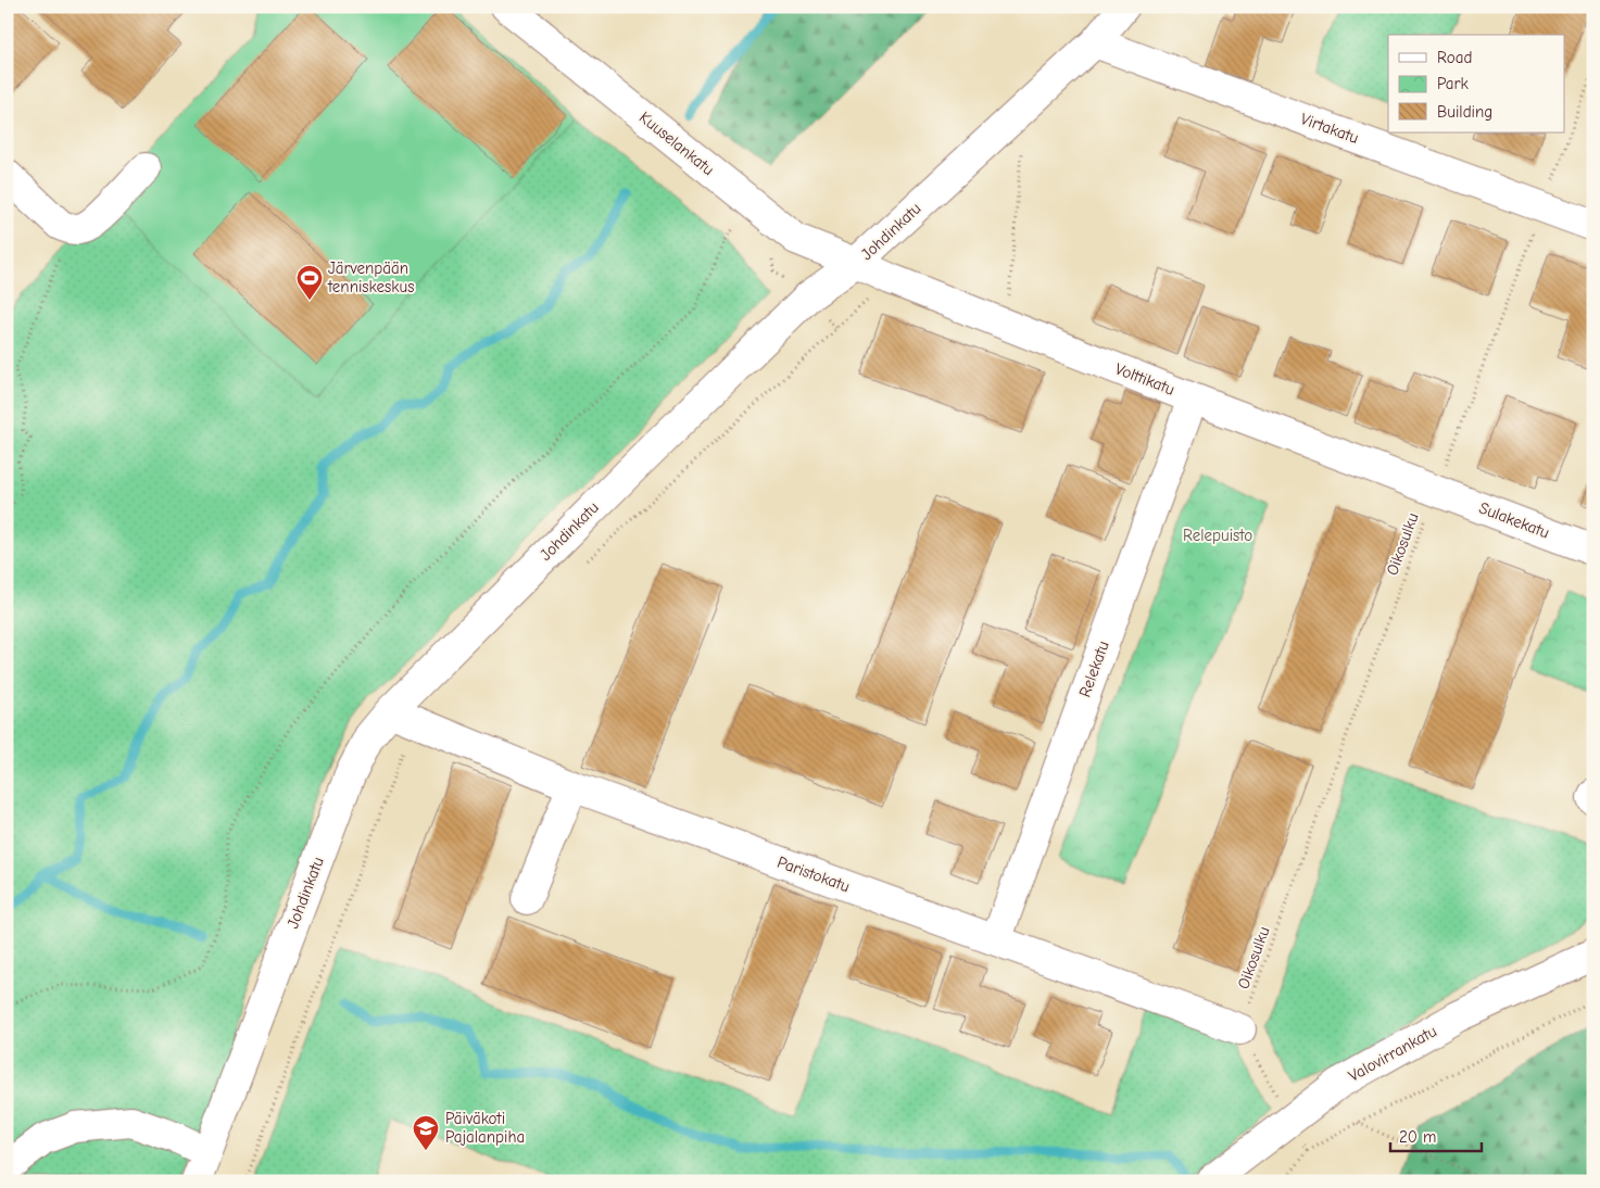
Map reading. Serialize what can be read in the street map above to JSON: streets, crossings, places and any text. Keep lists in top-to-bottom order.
{
  "streets": {
    "street": [
      "Virtakatu",
      "Kuuselankatu",
      "Johdinkatu",
      "Volttikatu",
      "Sulakekatu",
      "Relekatu",
      "Paristokatu",
      "Valovirrankatu"
    ],
    "path": ["Oikosulku"]
  },
  "crossings": [
    ["Virtakatu", "Johdinkatu"],
    ["Virtakatu", "Oikosulku"],
    ["Kuuselankatu", "Johdinkatu"],
    ["Kuuselankatu", "Volttikatu"],
    ["Johdinkatu", "Volttikatu"],
    ["Johdinkatu", "Paristokatu"],
    ["Volttikatu", "Sulakekatu"],
    ["Volttikatu", "Oikosulku"],
    ["Volttikatu", "Relekatu"],
    ["Sulakekatu", "Oikosulku"],
    ["Oikosulku", "Paristokatu"],
    ["Relekatu", "Paristokatu"]
  ],
  "parks": ["Relepuisto"],
  "places": {
    "sports": ["Järvenpään tenniskeskus"],
    "school or university": ["Päiväkoti Pajalanpiha"]
  },
  "legend": ["Road", "Park", "Building"],
  "scale_bar": "20 m"
}
